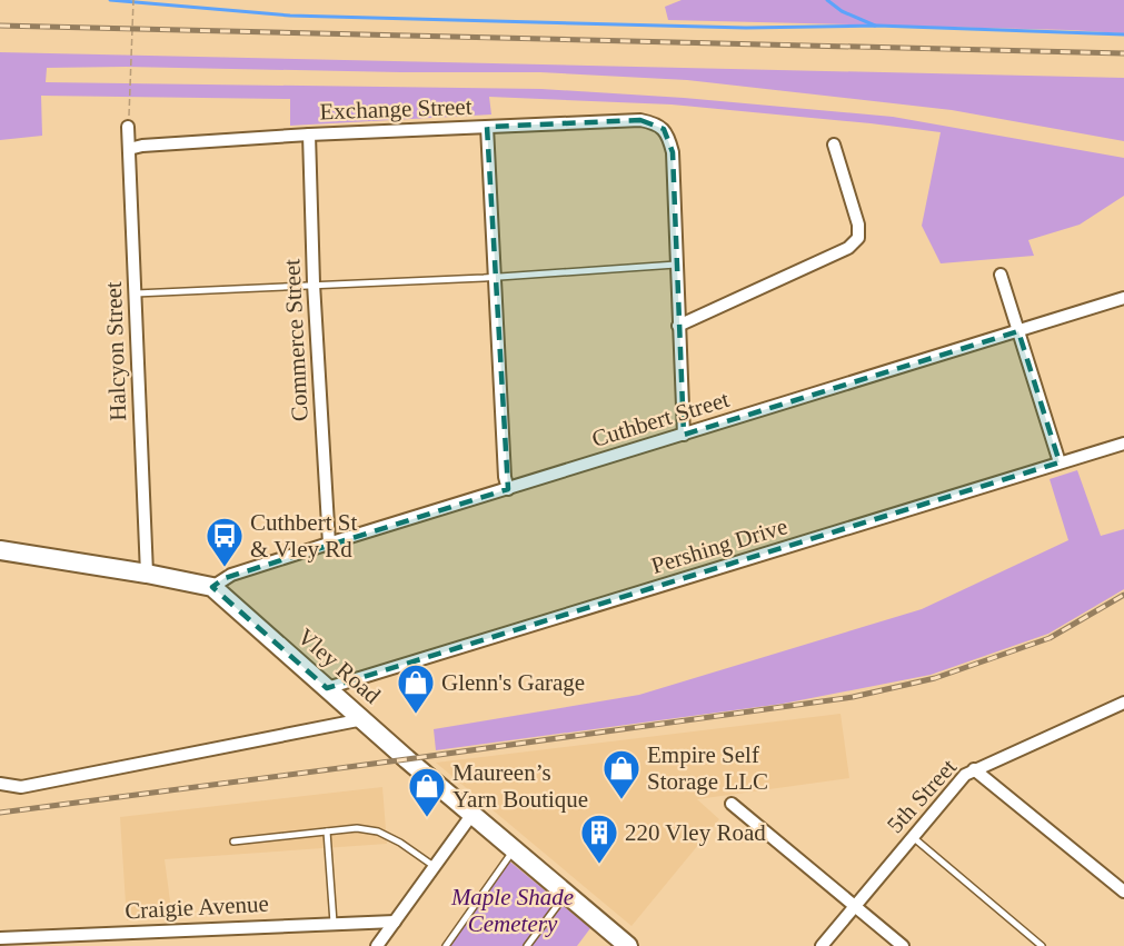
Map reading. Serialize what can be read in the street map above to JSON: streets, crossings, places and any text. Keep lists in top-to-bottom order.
{
  "streets": {
    "street": [
      "Exchange Street",
      "Commerce Street",
      "Halcyon Street",
      "Cuthbert Street",
      "Pershing Drive",
      "Vley Road",
      "5th Street",
      "Craigie Avenue"
    ]
  },
  "crossings": [
    ["Exchange Street", "Commerce Street"],
    ["Exchange Street", "Halcyon Street"],
    ["Commerce Street", "Cuthbert Street"],
    ["Halcyon Street", "Vley Road"],
    ["Cuthbert Street", "Vley Road"],
    ["Pershing Drive", "Vley Road"]
  ],
  "parks": ["Maple Shade Cemetery"],
  "places": {
    "bus stop": ["Cuthbert St & Vley Rd"],
    "shop": ["Glenn's Garage", "Empire Self Storage LLC", "Maureen’s Yarn Boutique"],
    "building": ["220 Vley Road"]
  }
}
